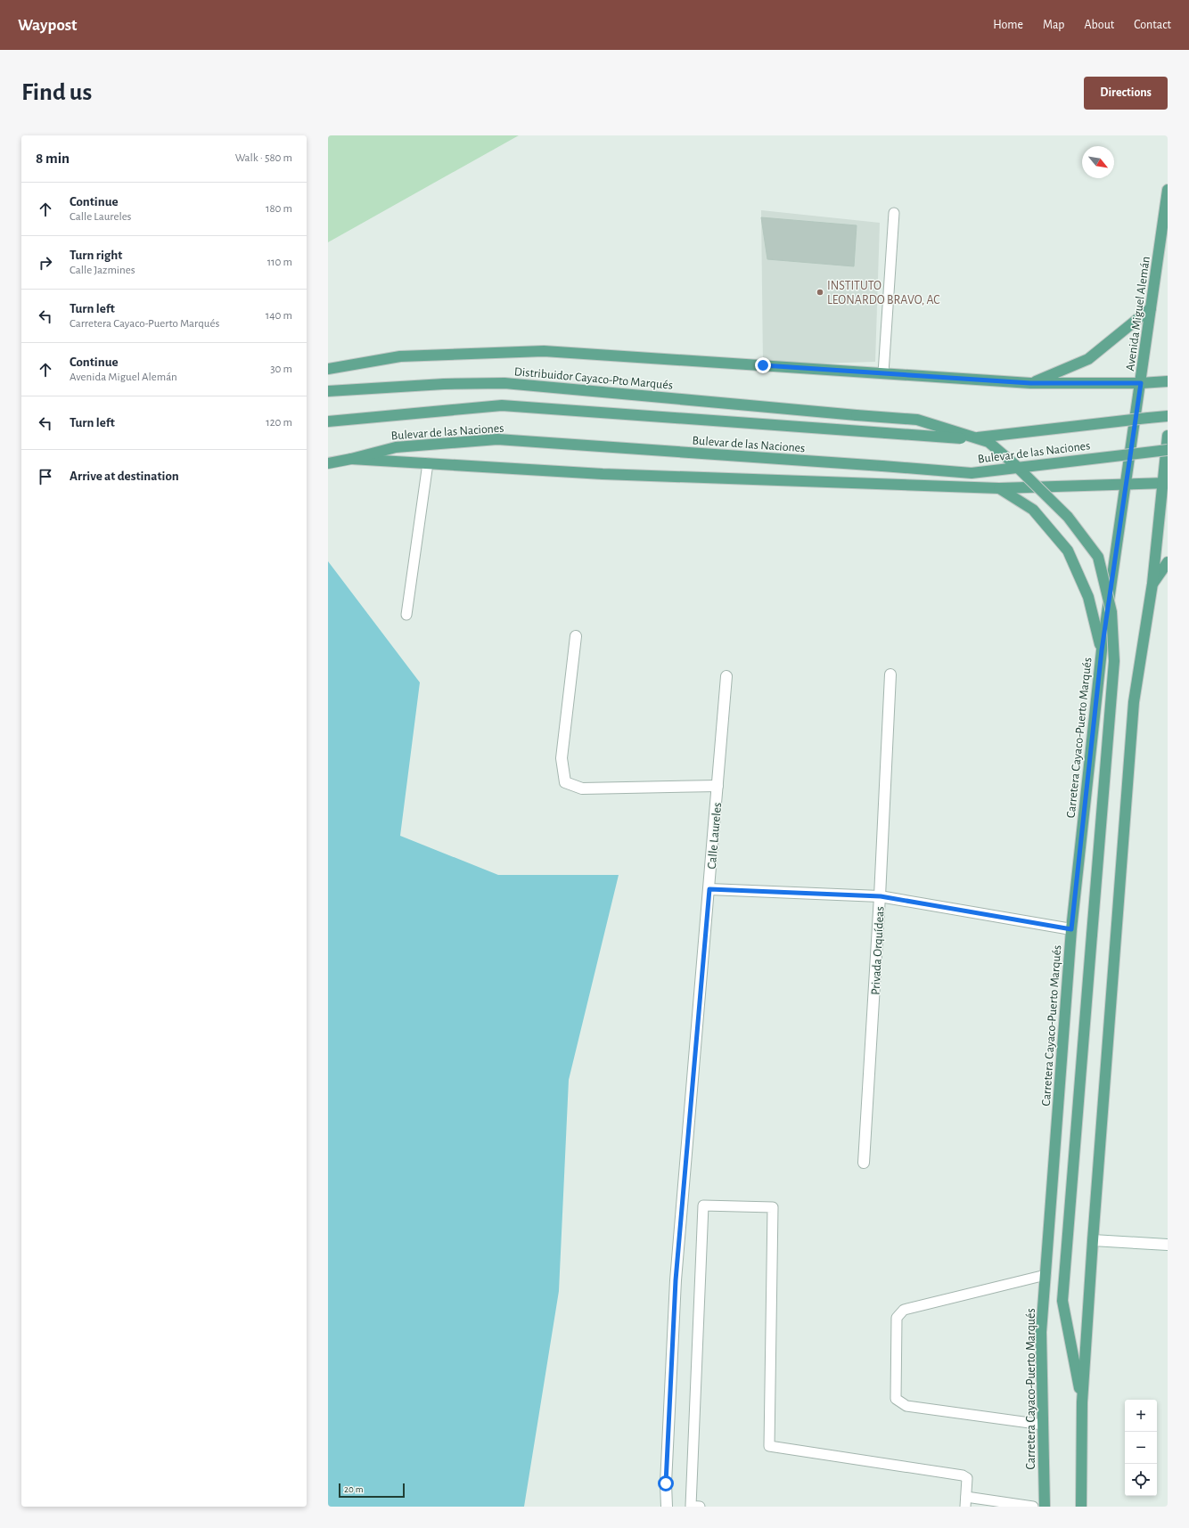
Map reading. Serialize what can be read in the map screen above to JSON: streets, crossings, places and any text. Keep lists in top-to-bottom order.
{
  "streets": {
    "main road": [
      "Avenida Miguel Alemán",
      "Distribuidor Cayaco-Pto Marqués",
      "Bulevar de las Naciones",
      "Carretera Cayaco-Puerto Marqués"
    ],
    "street": ["Calle Laureles", "Privada Orquídeas"]
  },
  "crossings": [
    ["Avenida Miguel Alemán", "Carretera Cayaco-Puerto Marqués"]
  ],
  "places": ["INSTITUTO LEONARDO BRAVO, AC"],
  "scale_bar": "20 m",
  "north": "bottom right",
  "page": {
    "header": "Waypost",
    "nav": [
      "Home",
      "Map",
      "About",
      "Contact"
    ],
    "buttons": "Directions",
    "title": "Find us",
    "heading": ["8 min", "Walk · 580 m"],
    "list": [
      ["Continue", "Calle Laureles", "180 m"],
      ["Turn right", "Calle Jazmines", "110 m"],
      ["Turn left", "Carretera Cayaco-Puerto Marqués", "140 m"],
      ["Continue", "Avenida Miguel Alemán", "30 m"],
      ["Turn left", "120 m"],
      "Arrive at destination"
    ],
    "map_buttons": ["+", "−"],
    "scale": "20 m"
  }
}
